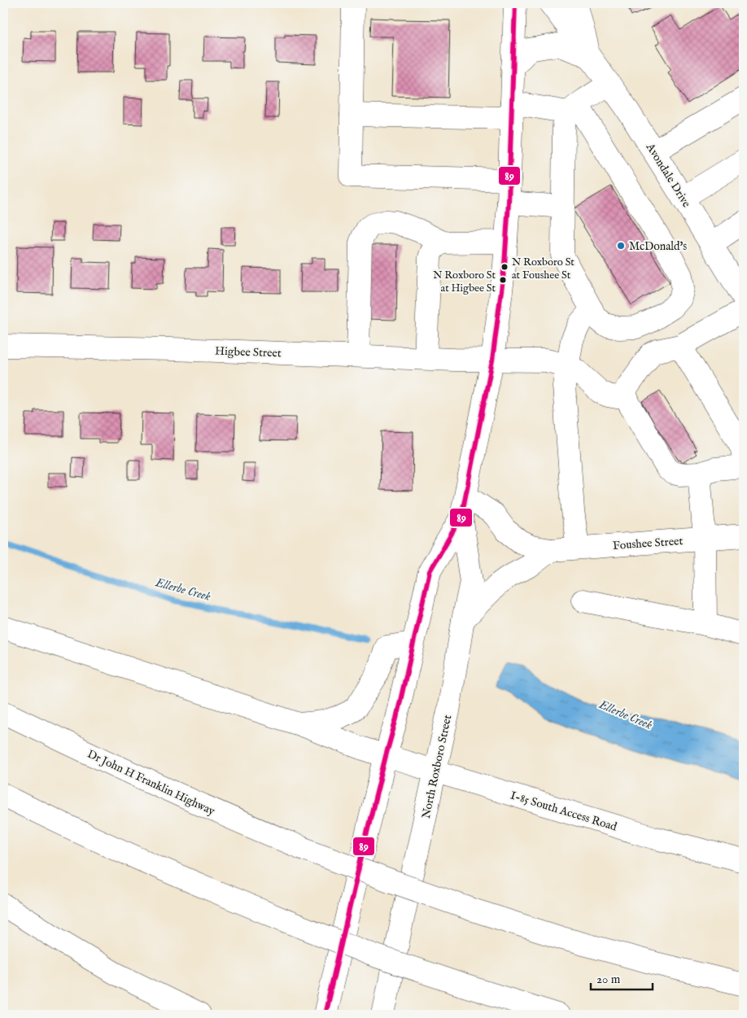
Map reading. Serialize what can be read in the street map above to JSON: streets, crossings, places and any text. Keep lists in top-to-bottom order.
{
  "streets": {
    "main road": [
      "Avondale Drive",
      "Higbee Street",
      "Foushee Street",
      "North Roxboro Street",
      "Dr John H Franklin Highway",
      "I-85 South Access Road"
    ]
  },
  "crossings": [
    ["Higbee Street", "North Roxboro Street"],
    ["Foushee Street", "North Roxboro Street"],
    ["North Roxboro Street", "I-85 South Access Road"]
  ],
  "water": ["Ellerbe Creek"],
  "places": ["McDonald's", "N Roxboro St at Foushee St", "N Roxboro St at Higbee St"],
  "lines": ["transit line 89"],
  "scale_bar": "20 m"
}
